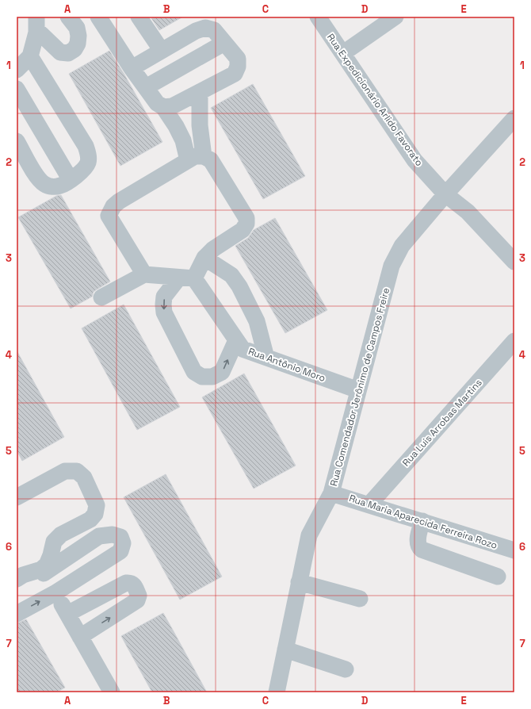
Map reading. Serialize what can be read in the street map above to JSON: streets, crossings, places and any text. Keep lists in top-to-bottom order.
{
  "streets": {
    "street": [
      "Rua Expedicionário Arlido Favorato",
      "Rua Antônio Moro",
      "Rua Comendador Jerônimo de Campos Freire",
      "Rua Luis Arrobas Martins",
      "Rua Maria Aparecida Ferreira Rozo"
    ]
  },
  "crossings": [
    ["Rua Expedicionário Arlido Favorato", "Rua Comendador Jerônimo de Campos Freire"],
    ["Rua Antônio Moro", "Rua Comendador Jerônimo de Campos Freire"],
    ["Rua Comendador Jerônimo de Campos Freire", "Rua Maria Aparecida Ferreira Rozo"],
    ["Rua Luis Arrobas Martins", "Rua Maria Aparecida Ferreira Rozo"]
  ],
  "grid": {
    "columns": [
      "A",
      "B",
      "C",
      "D",
      "E"
    ],
    "rows": [
      "1",
      "2",
      "3",
      "4",
      "5",
      "6",
      "7"
    ]
  }
}
